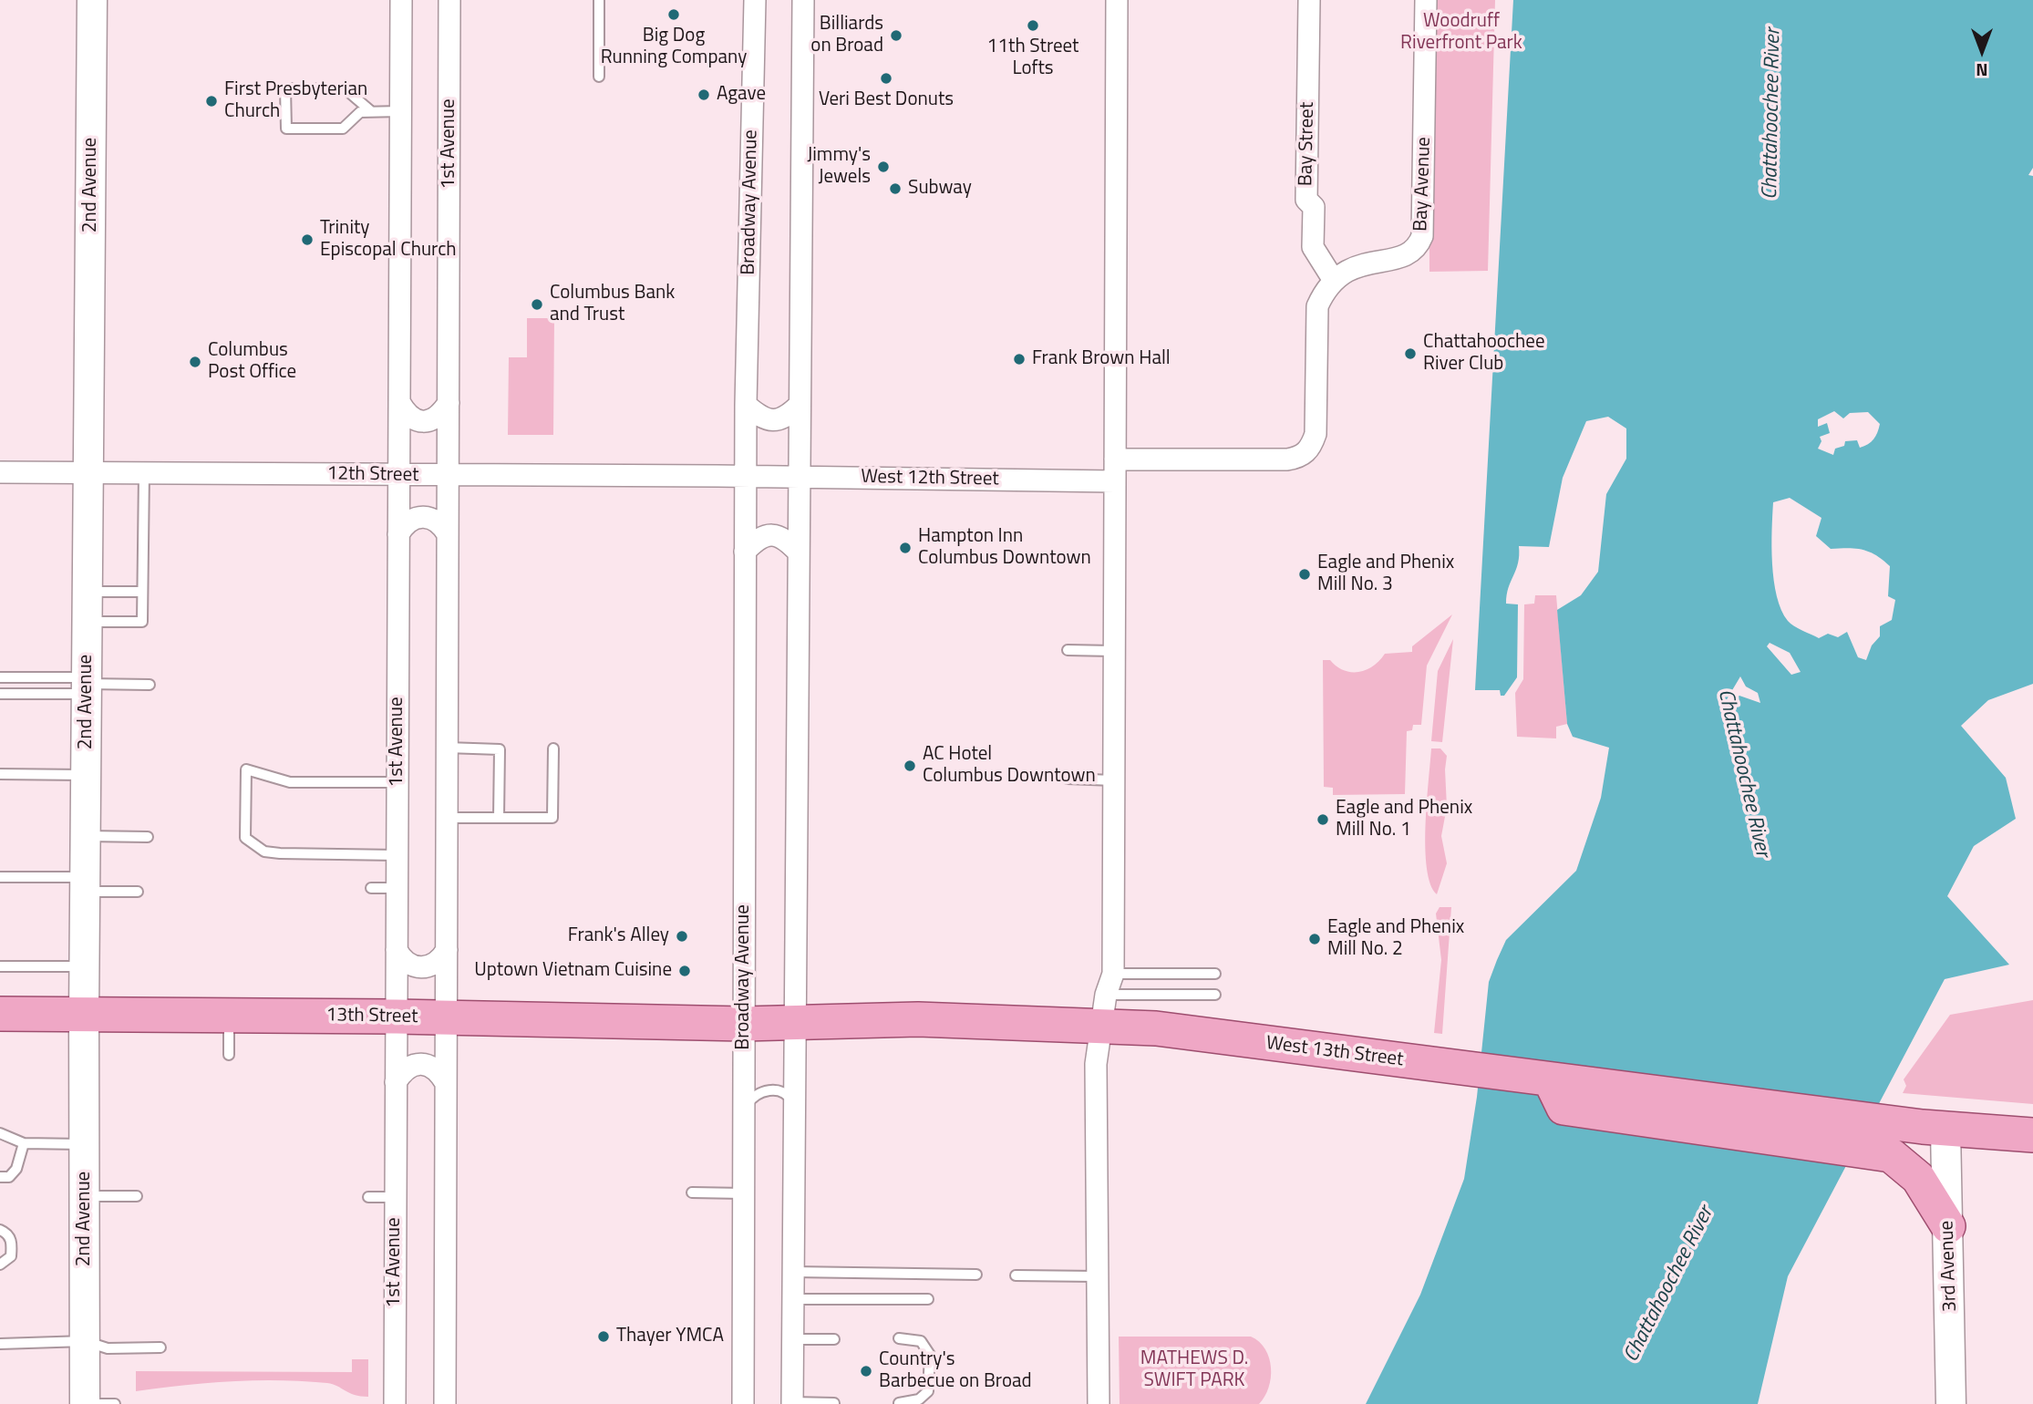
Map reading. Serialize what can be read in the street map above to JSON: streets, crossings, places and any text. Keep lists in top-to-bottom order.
{
  "streets": {
    "main road": [
      "2nd Avenue",
      "13th Street",
      "West 13th Street",
      "3rd Avenue"
    ],
    "street": [
      "1st Avenue",
      "Bay Street",
      "Bay Avenue",
      "Broadway Avenue",
      "12th Street",
      "West 12th Street"
    ]
  },
  "crossings": [
    ["1st Avenue", "12th Street"],
    ["1st Avenue", "13th Street"],
    ["Bay Street", "Bay Avenue"],
    ["2nd Avenue", "12th Street"],
    ["2nd Avenue", "13th Street"],
    ["Broadway Avenue", "12th Street"],
    ["Broadway Avenue", "West 12th Street"],
    ["Broadway Avenue", "13th Street"],
    ["Broadway Avenue", "West 13th Street"],
    ["12th Street", "West 12th Street"],
    ["13th Street", "West 13th Street"],
    ["West 13th Street", "3rd Avenue"]
  ],
  "water": ["Chattahoochee River"],
  "parks": ["Woodruff Riverfront Park", "MATHEWS D. SWIFT PARK"],
  "places": [
    "Big Dog Running Company",
    "11th Street Lofts",
    "Billiards on Broad",
    "Veri Best Donuts",
    "Agave",
    "First Presbyterian Church",
    "Jimmy's Jewels",
    "Subway",
    "Trinity Episcopal Church",
    "Columbus Bank and Trust",
    "Chattahoochee River Club",
    "Frank Brown Hall",
    "Columbus Post Office",
    "Hampton Inn Columbus Downtown",
    "Eagle and Phenix Mill No. 3",
    "AC Hotel Columbus Downtown",
    "Eagle and Phenix Mill No. 1",
    "Frank's Alley",
    "Eagle and Phenix Mill No. 2",
    "Uptown Vietnam Cuisine",
    "Thayer YMCA",
    "Country's Barbecue on Broad"
  ],
  "north": "bottom"
}
